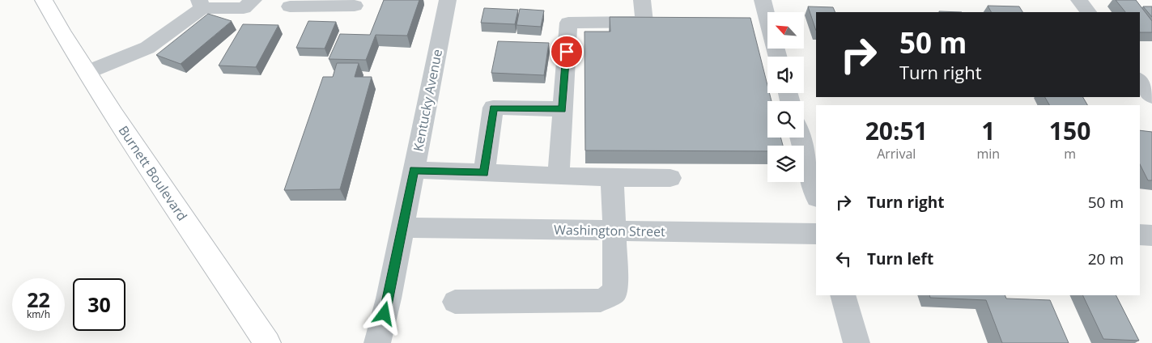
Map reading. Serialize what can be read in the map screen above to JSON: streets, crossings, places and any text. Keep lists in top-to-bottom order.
{
  "streets": {
    "main road": ["Burnett Boulevard"],
    "street": ["Kentucky Avenue", "Washington Street"]
  },
  "crossings": [
    ["Kentucky Avenue", "Washington Street"]
  ],
  "north": "top left",
  "page": {
    "turn": ["50 m", "Turn right"],
    "eta": [
      "20:51",
      "Arrival",
      "1",
      "min",
      "150",
      "m"
    ],
    "list": [
      {
        "name": "Turn right",
        "value": "50 m"
      },
      {
        "name": "Turn left",
        "value": "20 m"
      }
    ],
    "speed": "22 km/h",
    "limit": "30"
  }
}
